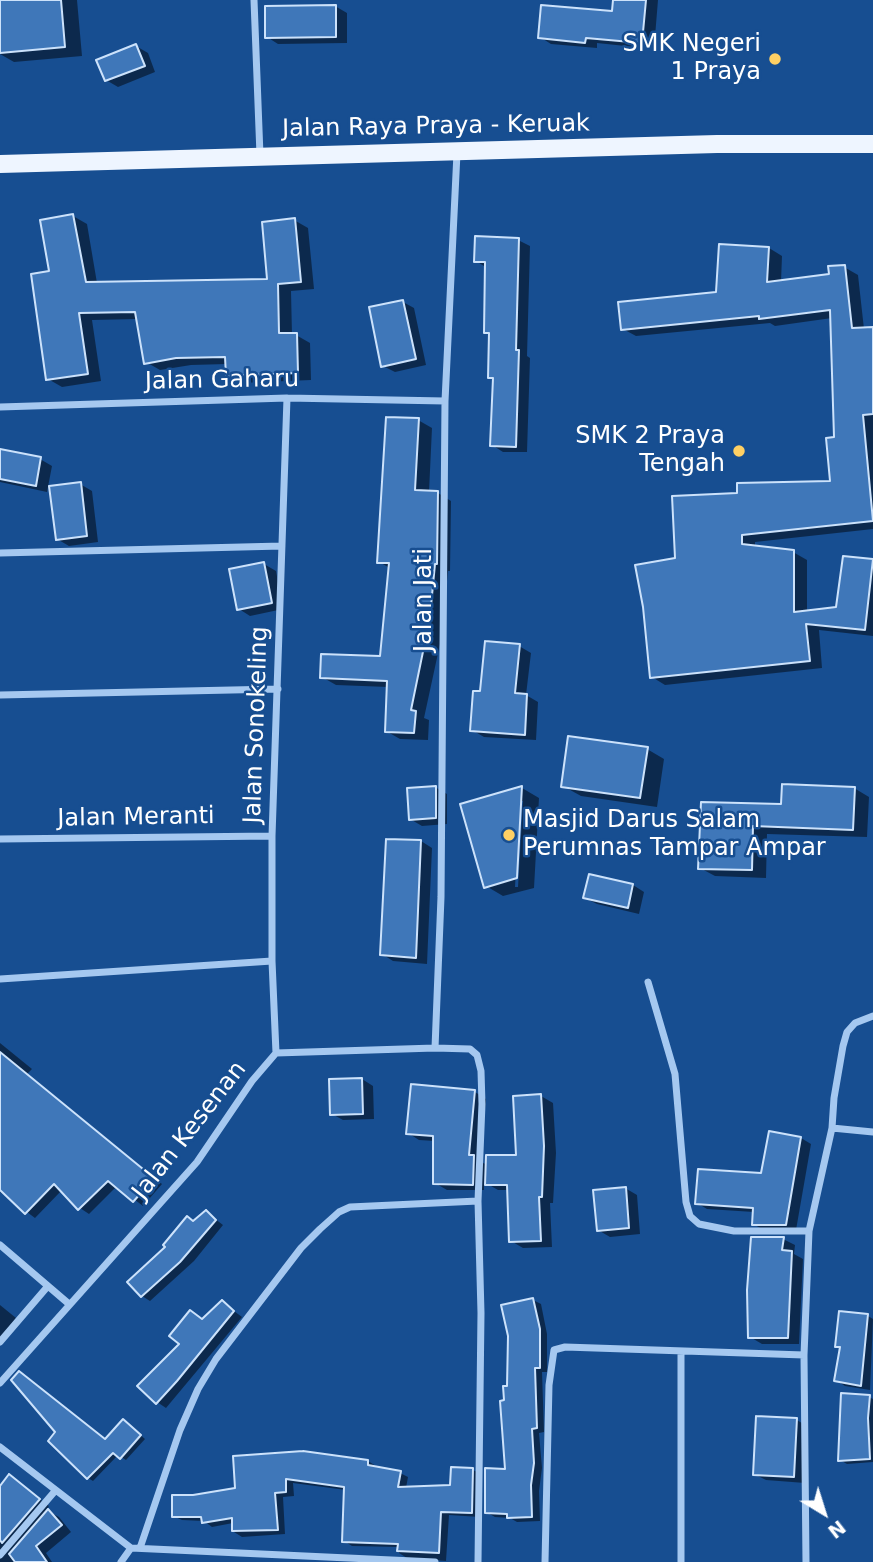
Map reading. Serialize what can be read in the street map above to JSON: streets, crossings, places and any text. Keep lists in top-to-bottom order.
{
  "streets": {
    "main road": ["Jalan Raya Praya - Keruak"],
    "street": [
      "Jalan Gaharu",
      "Jalan Jati",
      "Jalan Sonokeling",
      "Jalan Meranti",
      "Jalan Kesenan"
    ]
  },
  "crossings": [
    ["Jalan Raya Praya - Keruak", "Jalan Jati"],
    ["Jalan Gaharu", "Jalan Jati"],
    ["Jalan Gaharu", "Jalan Sonokeling"],
    ["Jalan Jati", "Jalan Kesenan"],
    ["Jalan Sonokeling", "Jalan Meranti"],
    ["Jalan Sonokeling", "Jalan Kesenan"]
  ],
  "places": ["SMK Negeri 1 Praya", "SMK 2 Praya Tengah", "Masjid Darus Salam Perumnas Tampar Ampar"],
  "north": "bottom right"
}
